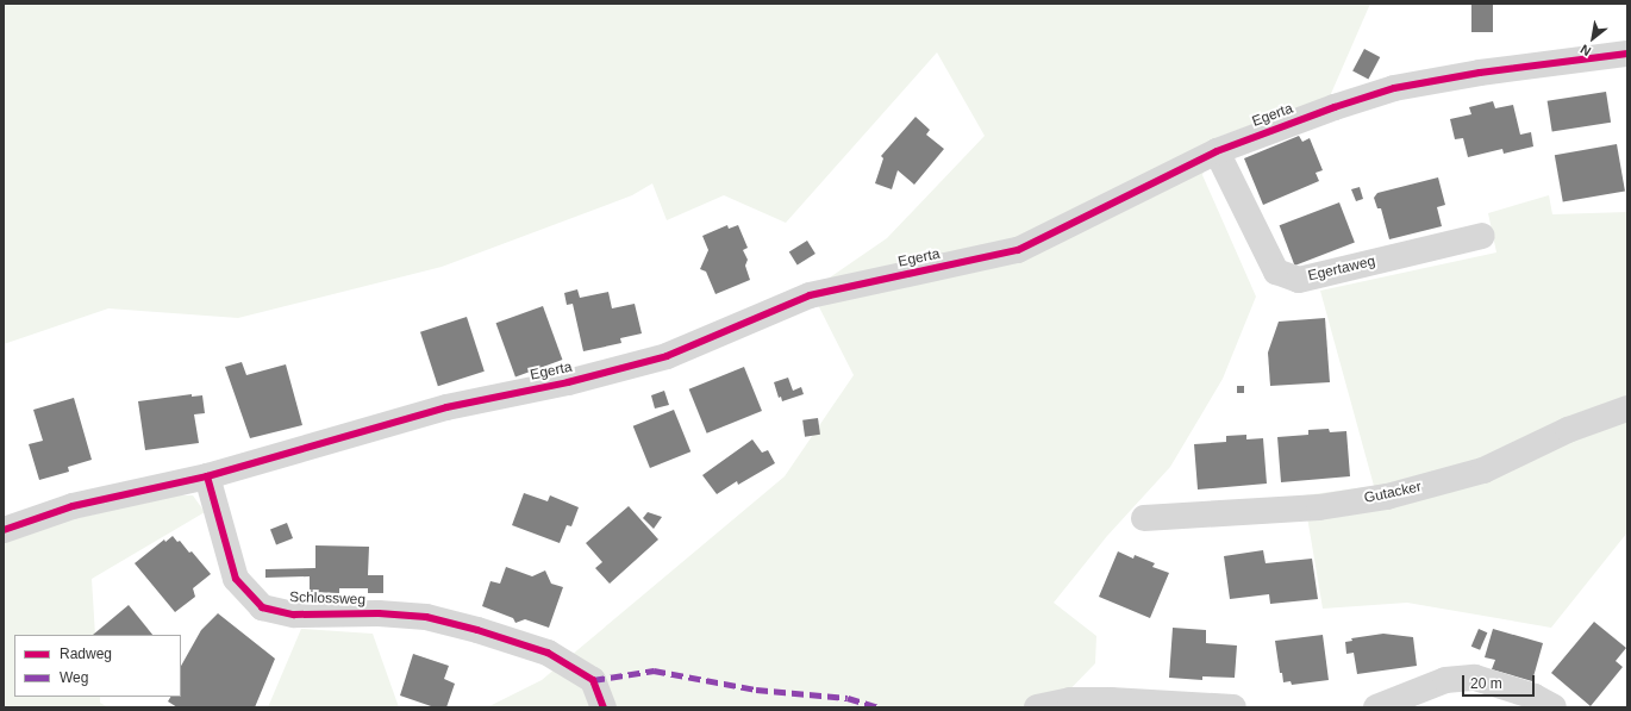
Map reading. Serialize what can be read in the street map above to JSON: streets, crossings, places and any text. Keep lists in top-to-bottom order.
{
  "streets": {
    "street": [
      "Egerta",
      "Egertaweg",
      "Gutacker",
      "Schlossweg"
    ]
  },
  "crossings": [
    ["Egerta", "Egertaweg"],
    ["Egerta", "Schlossweg"]
  ],
  "legend": ["Radweg", "Weg"],
  "scale_bar": "20 m",
  "north": "bottom left"
}
